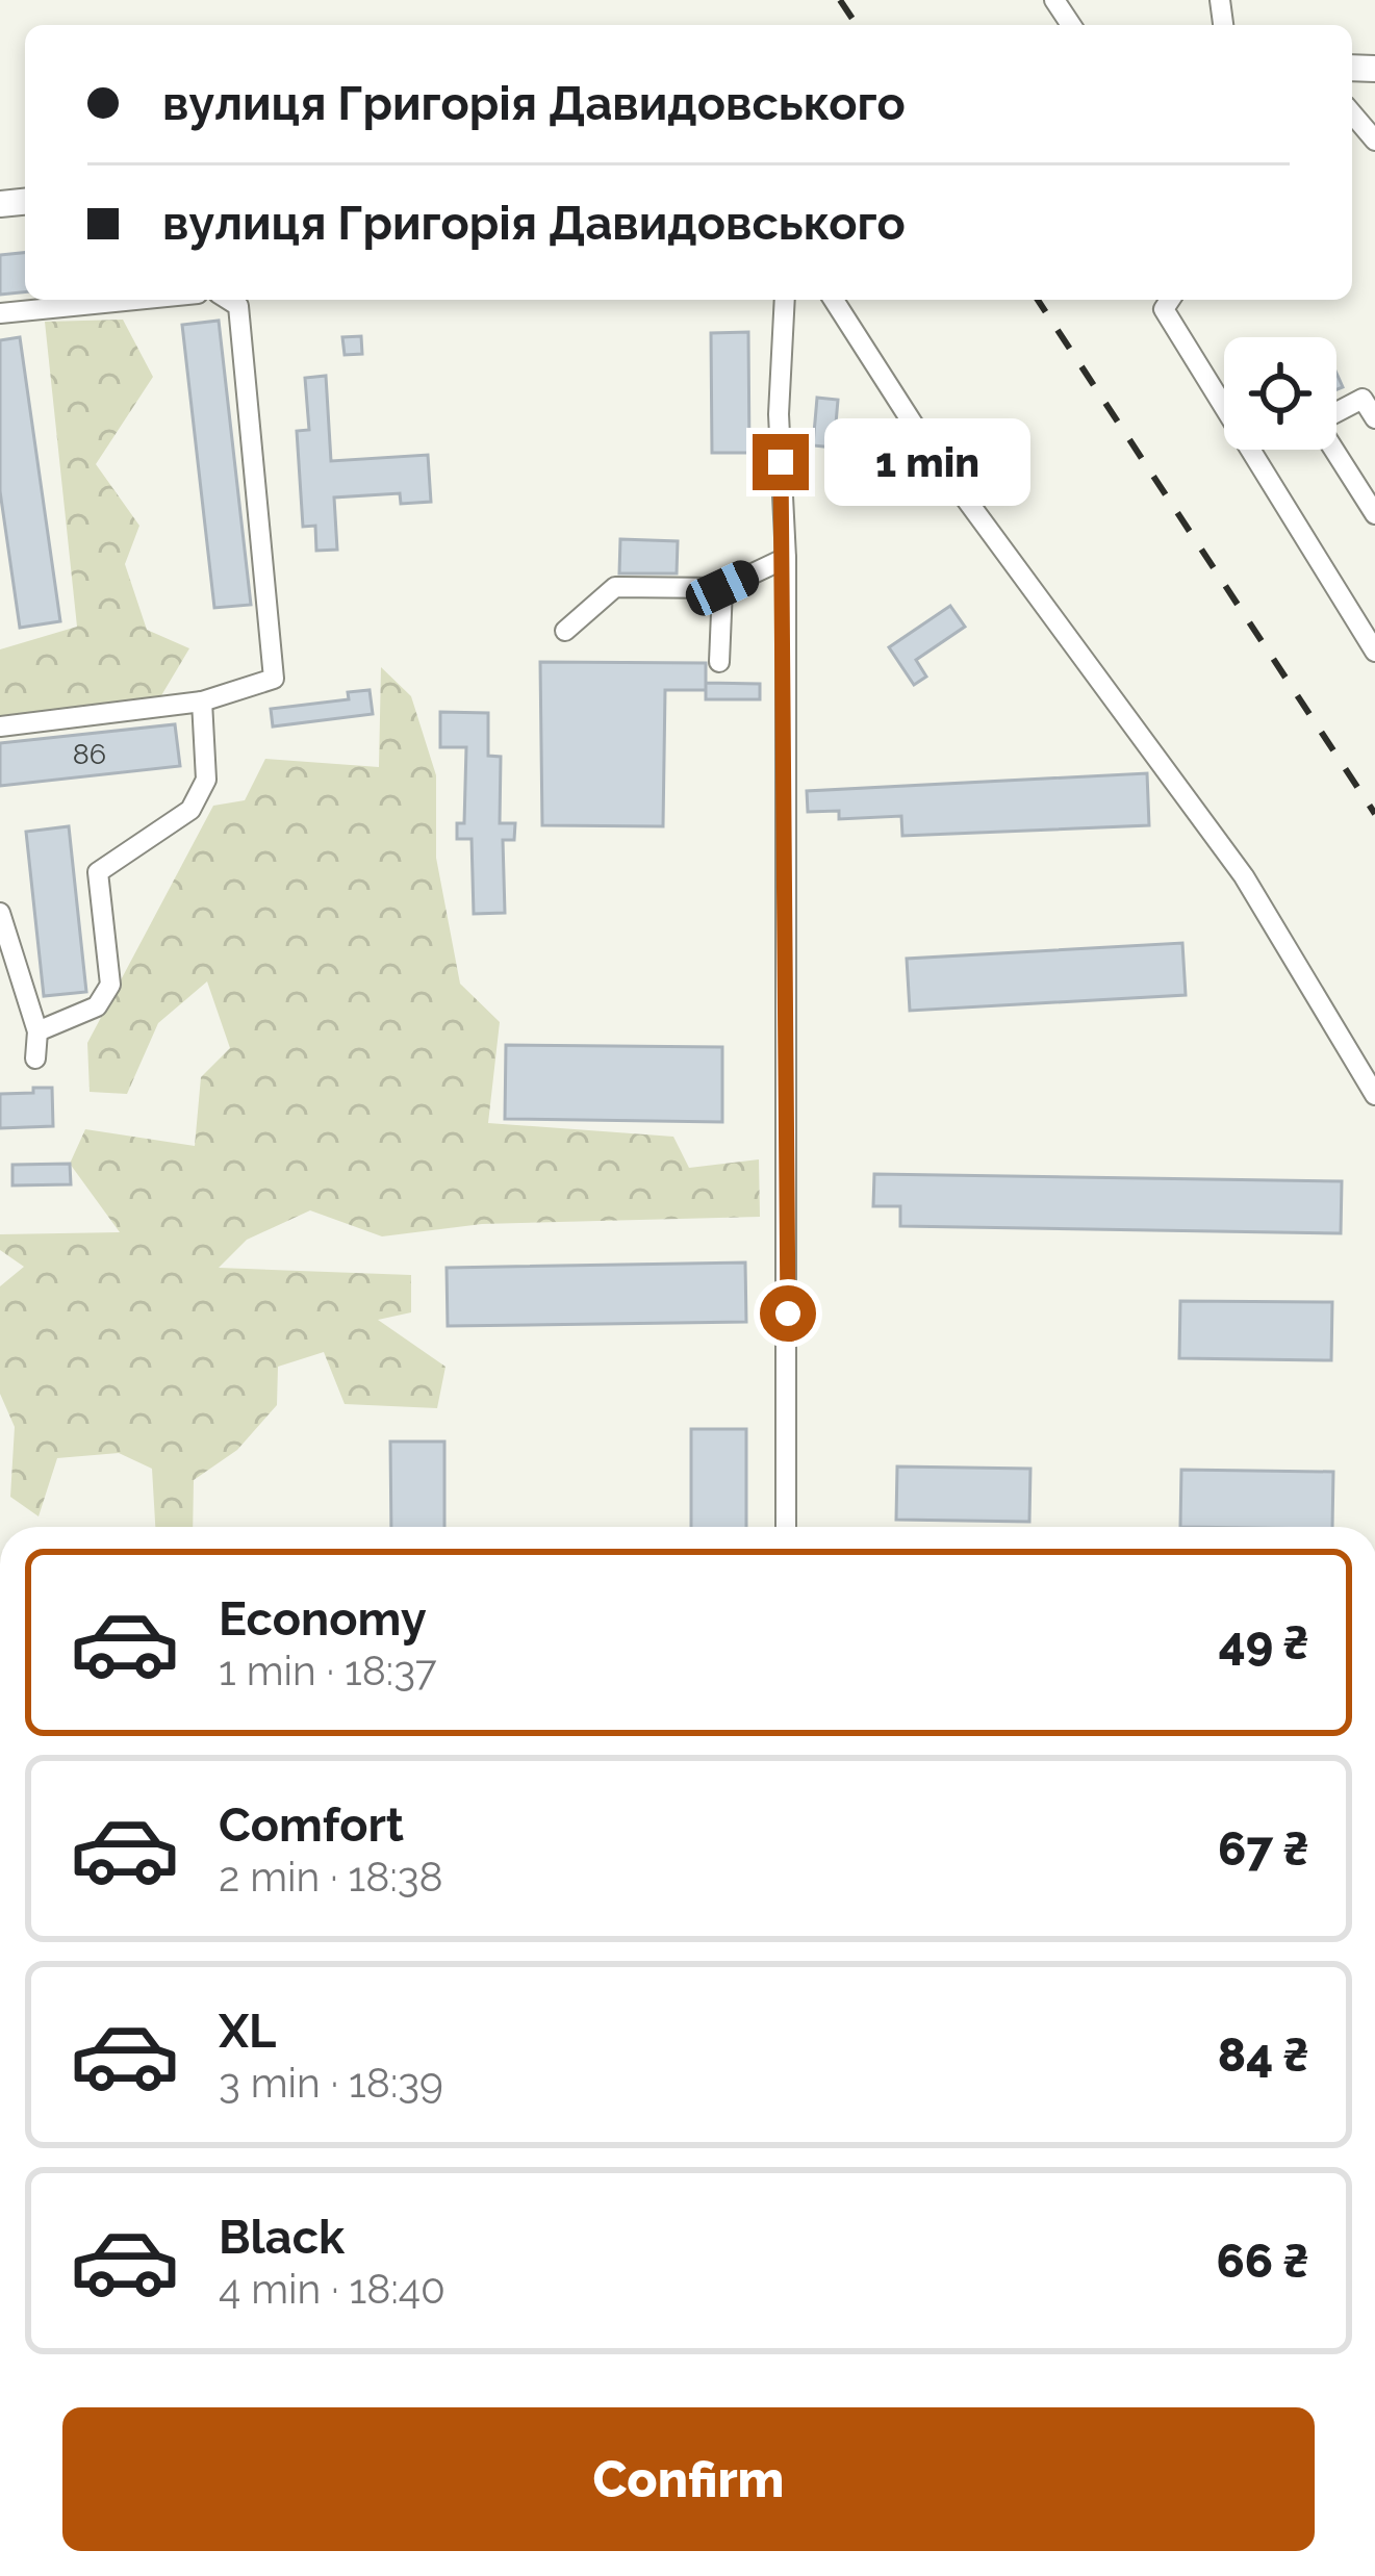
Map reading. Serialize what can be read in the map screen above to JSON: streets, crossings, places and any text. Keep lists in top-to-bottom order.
{
  "house_numbers": ["86"],
  "page": {
    "banner": ["вулиця Григорія Давидовського", "вулиця Григорія Давидовського"],
    "bubble": "1 min",
    "list": [
      {
        "name": "Economy",
        "note": "1 min · 18:37",
        "value": "49 ₴"
      },
      {
        "name": "Comfort",
        "note": "2 min · 18:38",
        "value": "67 ₴"
      },
      {
        "name": "XL",
        "note": "3 min · 18:39",
        "value": "84 ₴"
      },
      {
        "name": "Black",
        "note": "4 min · 18:40",
        "value": "66 ₴"
      }
    ],
    "buttons": "Confirm"
  }
}
